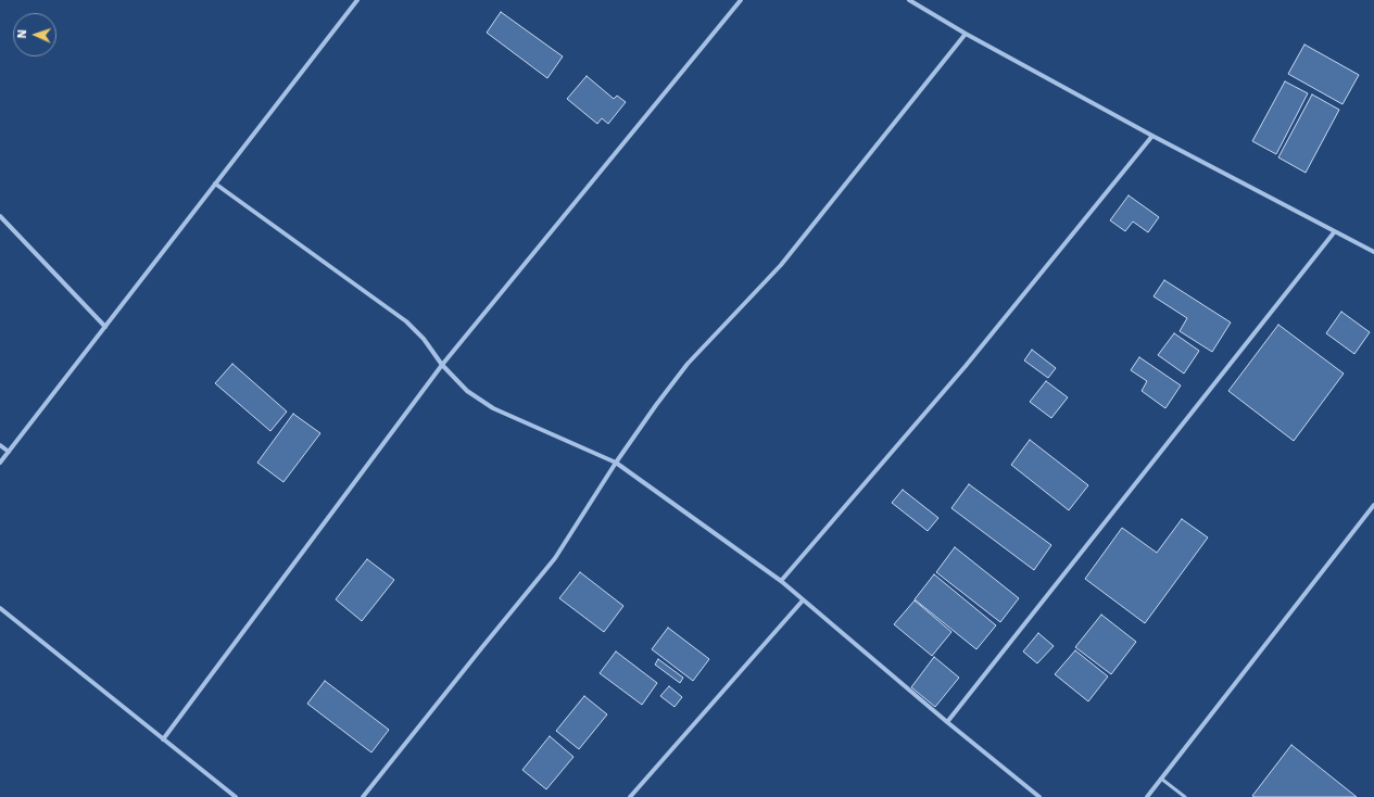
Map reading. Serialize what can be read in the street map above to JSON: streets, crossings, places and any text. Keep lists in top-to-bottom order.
{
  "north": "left"
}
